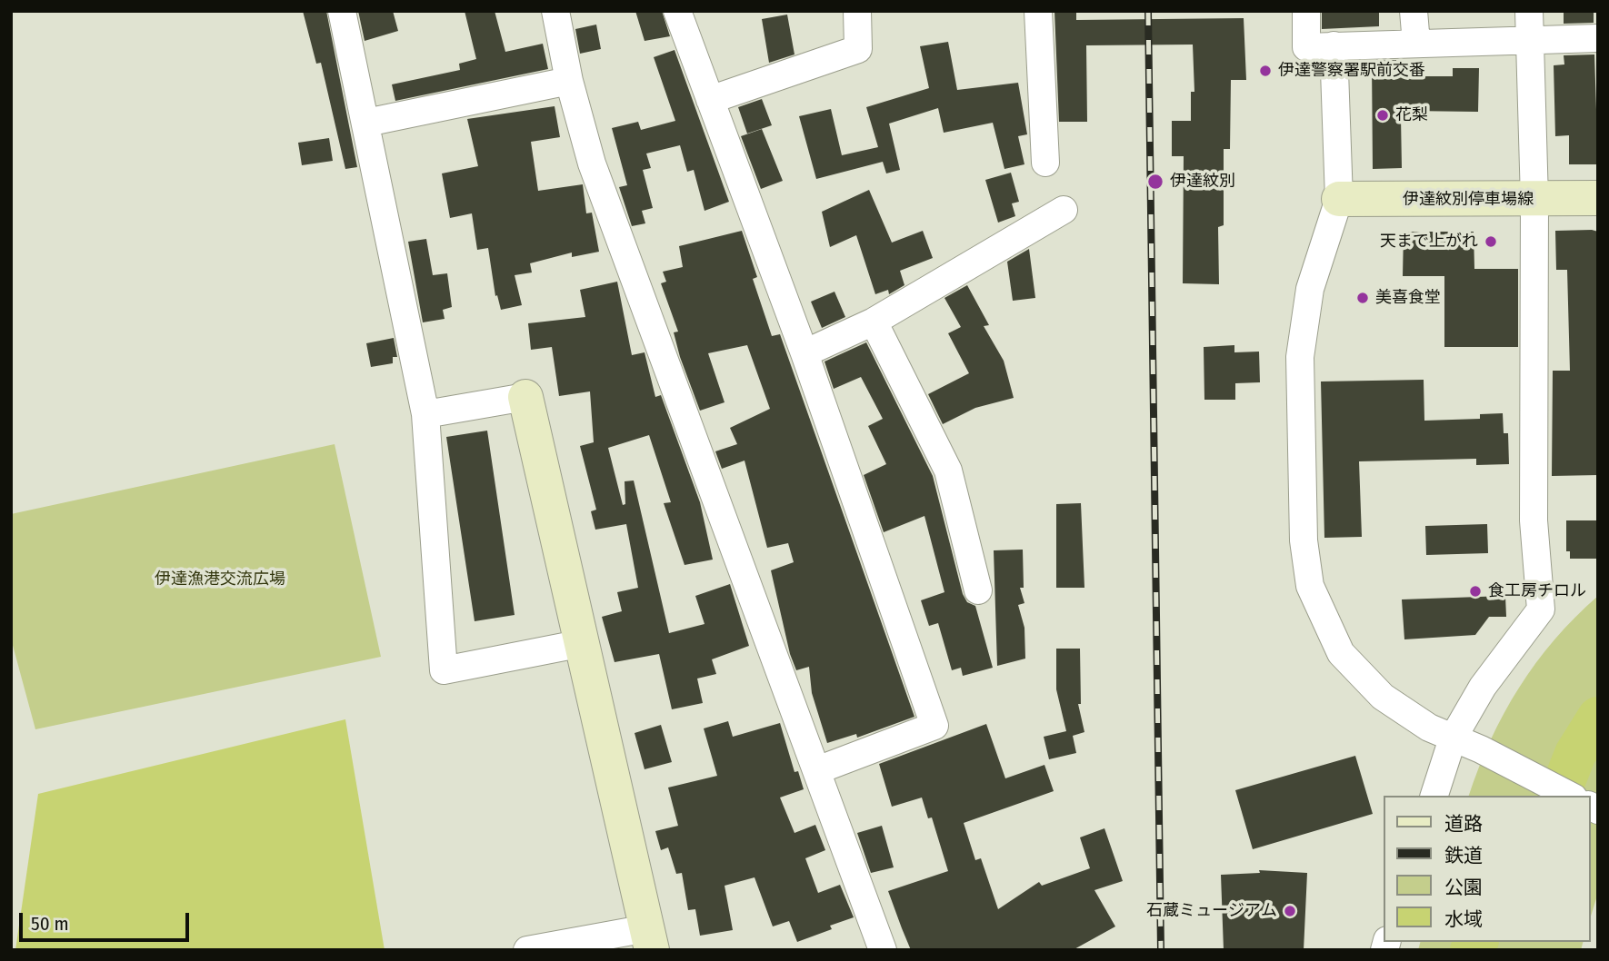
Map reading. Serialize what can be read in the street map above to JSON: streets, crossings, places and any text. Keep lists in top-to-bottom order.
{
  "streets": {
    "street": ["伊達紋別停車場線"]
  },
  "parks": ["伊達漁港交流広場"],
  "places": [
    "伊達警察署駅前交番",
    "花梨",
    "伊達紋別",
    "天まで上がれ",
    "美喜食堂",
    "食工房チロル",
    "石蔵ミュージアム"
  ],
  "legend": [
    "道路",
    "鉄道",
    "公園",
    "水域"
  ],
  "scale_bar": "50 m"
}
